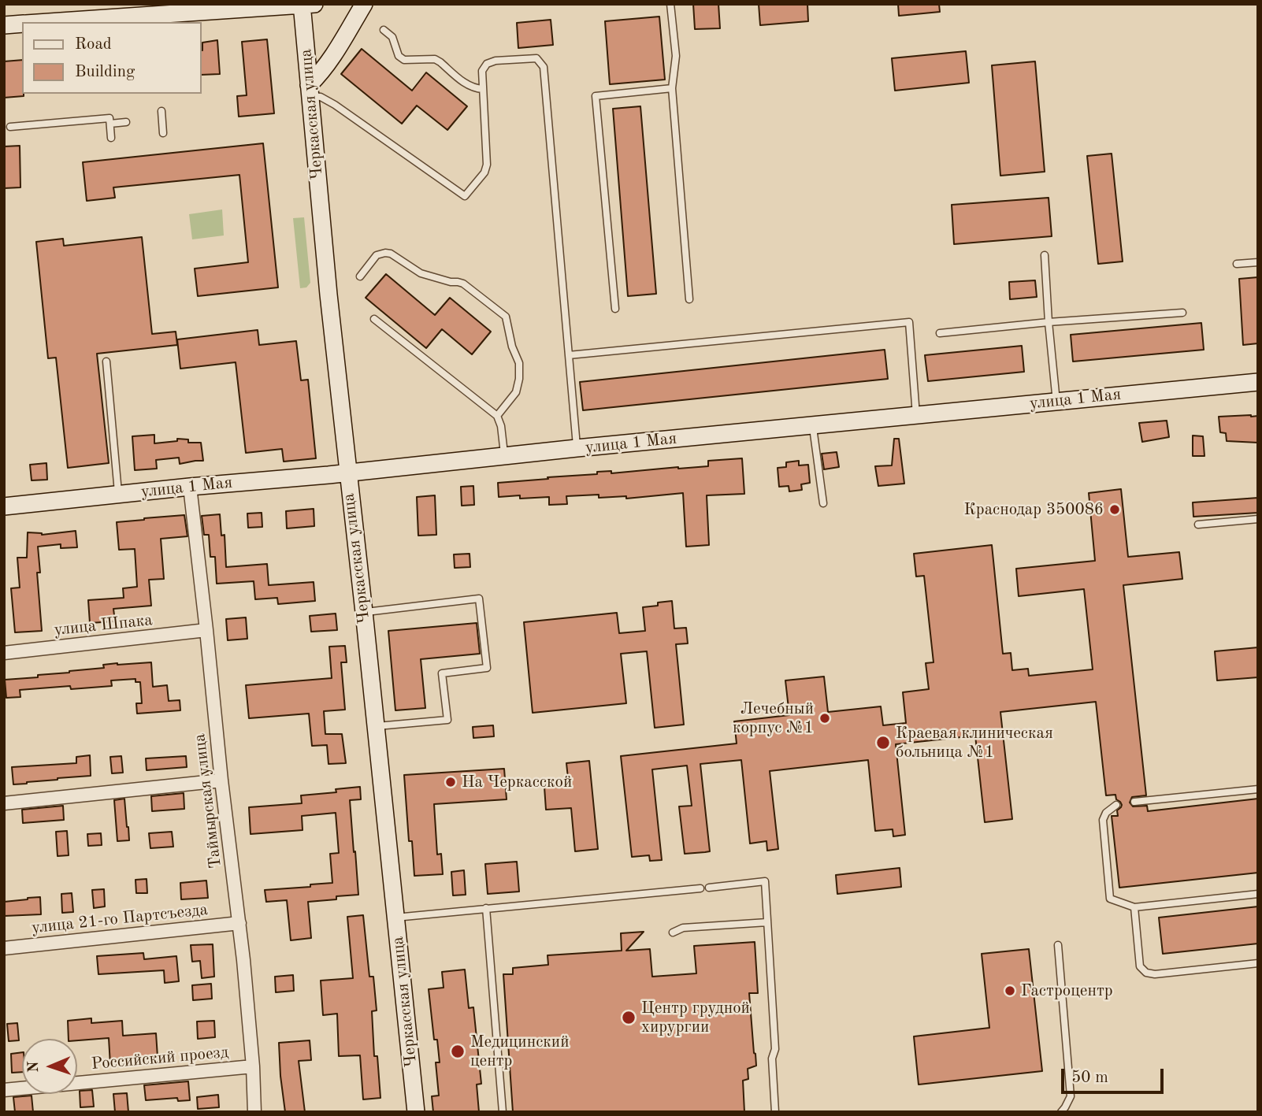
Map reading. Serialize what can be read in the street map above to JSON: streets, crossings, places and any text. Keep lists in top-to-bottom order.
{
  "streets": {
    "street": [
      "Черкасская улица",
      "улица 1 Мая",
      "улица Шпака",
      "Таймырская улица",
      "улица 21-го Партсъезда",
      "Российский проезд"
    ]
  },
  "crossings": [
    ["Черкасская улица", "улица 1 Мая"],
    ["улица 1 Мая", "Таймырская улица"],
    ["улица Шпака", "Таймырская улица"],
    ["Таймырская улица", "улица 21-го Партсъезда"],
    ["Таймырская улица", "Российский проезд"]
  ],
  "places": [
    "Краснодар 350086",
    "Лечебный корпус №1",
    "Краевая клиническая больница №1",
    "На Черкасской",
    "Гастроцентр",
    "Центр грудной хирургии",
    "Медицинский центр"
  ],
  "legend": ["Road", "Building"],
  "scale_bar": "50 m",
  "north": "left"
}
